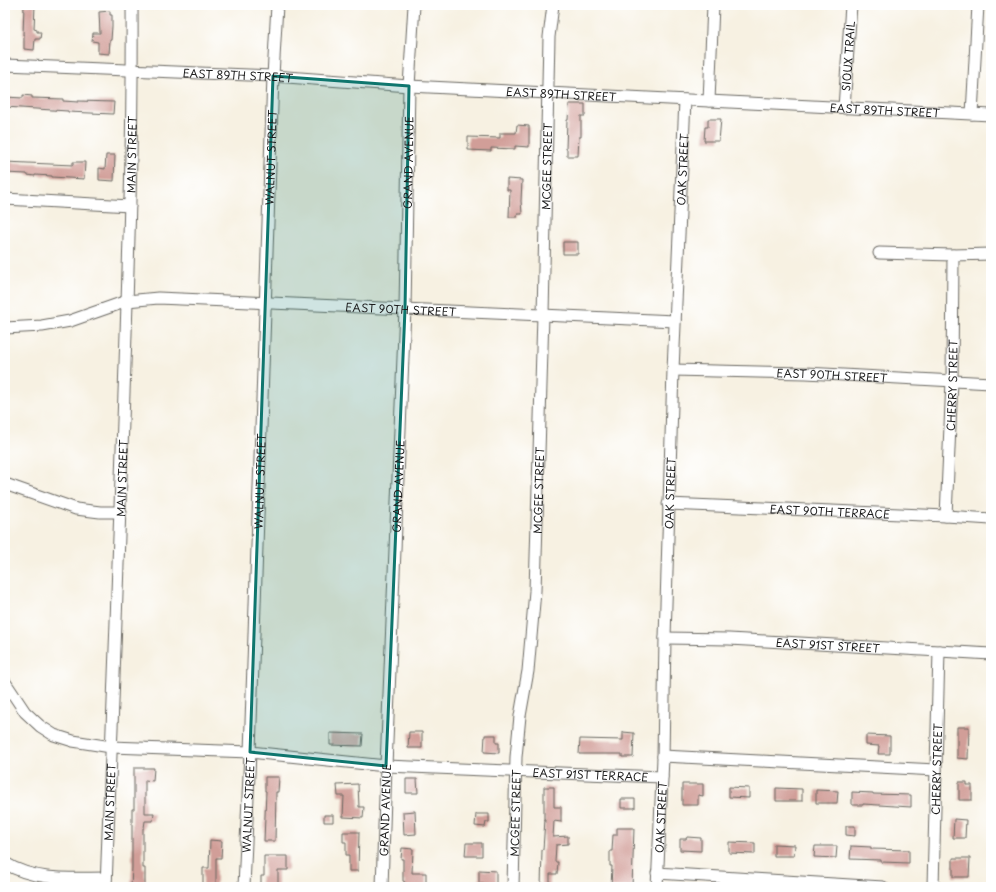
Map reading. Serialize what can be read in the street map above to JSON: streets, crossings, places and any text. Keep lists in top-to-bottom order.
{
  "streets": {
    "street": [
      "SIOUX TRAIL",
      "EAST 89TH STREET",
      "MAIN STREET",
      "WALNUT STREET",
      "GRAND AVENUE",
      "MCGEE STREET",
      "OAK STREET",
      "EAST 90TH STREET",
      "CHERRY STREET",
      "EAST 90TH TERRACE",
      "EAST 91ST STREET",
      "EAST 91ST TERRACE"
    ]
  },
  "crossings": [
    ["SIOUX TRAIL", "EAST 89TH STREET"],
    ["EAST 89TH STREET", "MAIN STREET"],
    ["EAST 89TH STREET", "WALNUT STREET"],
    ["EAST 89TH STREET", "GRAND AVENUE"],
    ["EAST 89TH STREET", "MCGEE STREET"],
    ["EAST 89TH STREET", "OAK STREET"],
    ["MAIN STREET", "EAST 90TH STREET"],
    ["MAIN STREET", "EAST 91ST TERRACE"],
    ["WALNUT STREET", "EAST 90TH STREET"],
    ["WALNUT STREET", "EAST 91ST TERRACE"],
    ["GRAND AVENUE", "EAST 90TH STREET"],
    ["GRAND AVENUE", "EAST 91ST TERRACE"],
    ["MCGEE STREET", "EAST 90TH STREET"],
    ["MCGEE STREET", "EAST 91ST TERRACE"],
    ["OAK STREET", "EAST 90TH STREET"],
    ["OAK STREET", "EAST 90TH TERRACE"],
    ["OAK STREET", "EAST 91ST STREET"],
    ["OAK STREET", "EAST 91ST TERRACE"],
    ["EAST 90TH STREET", "CHERRY STREET"],
    ["CHERRY STREET", "EAST 90TH TERRACE"],
    ["CHERRY STREET", "EAST 91ST STREET"]
  ]
}
